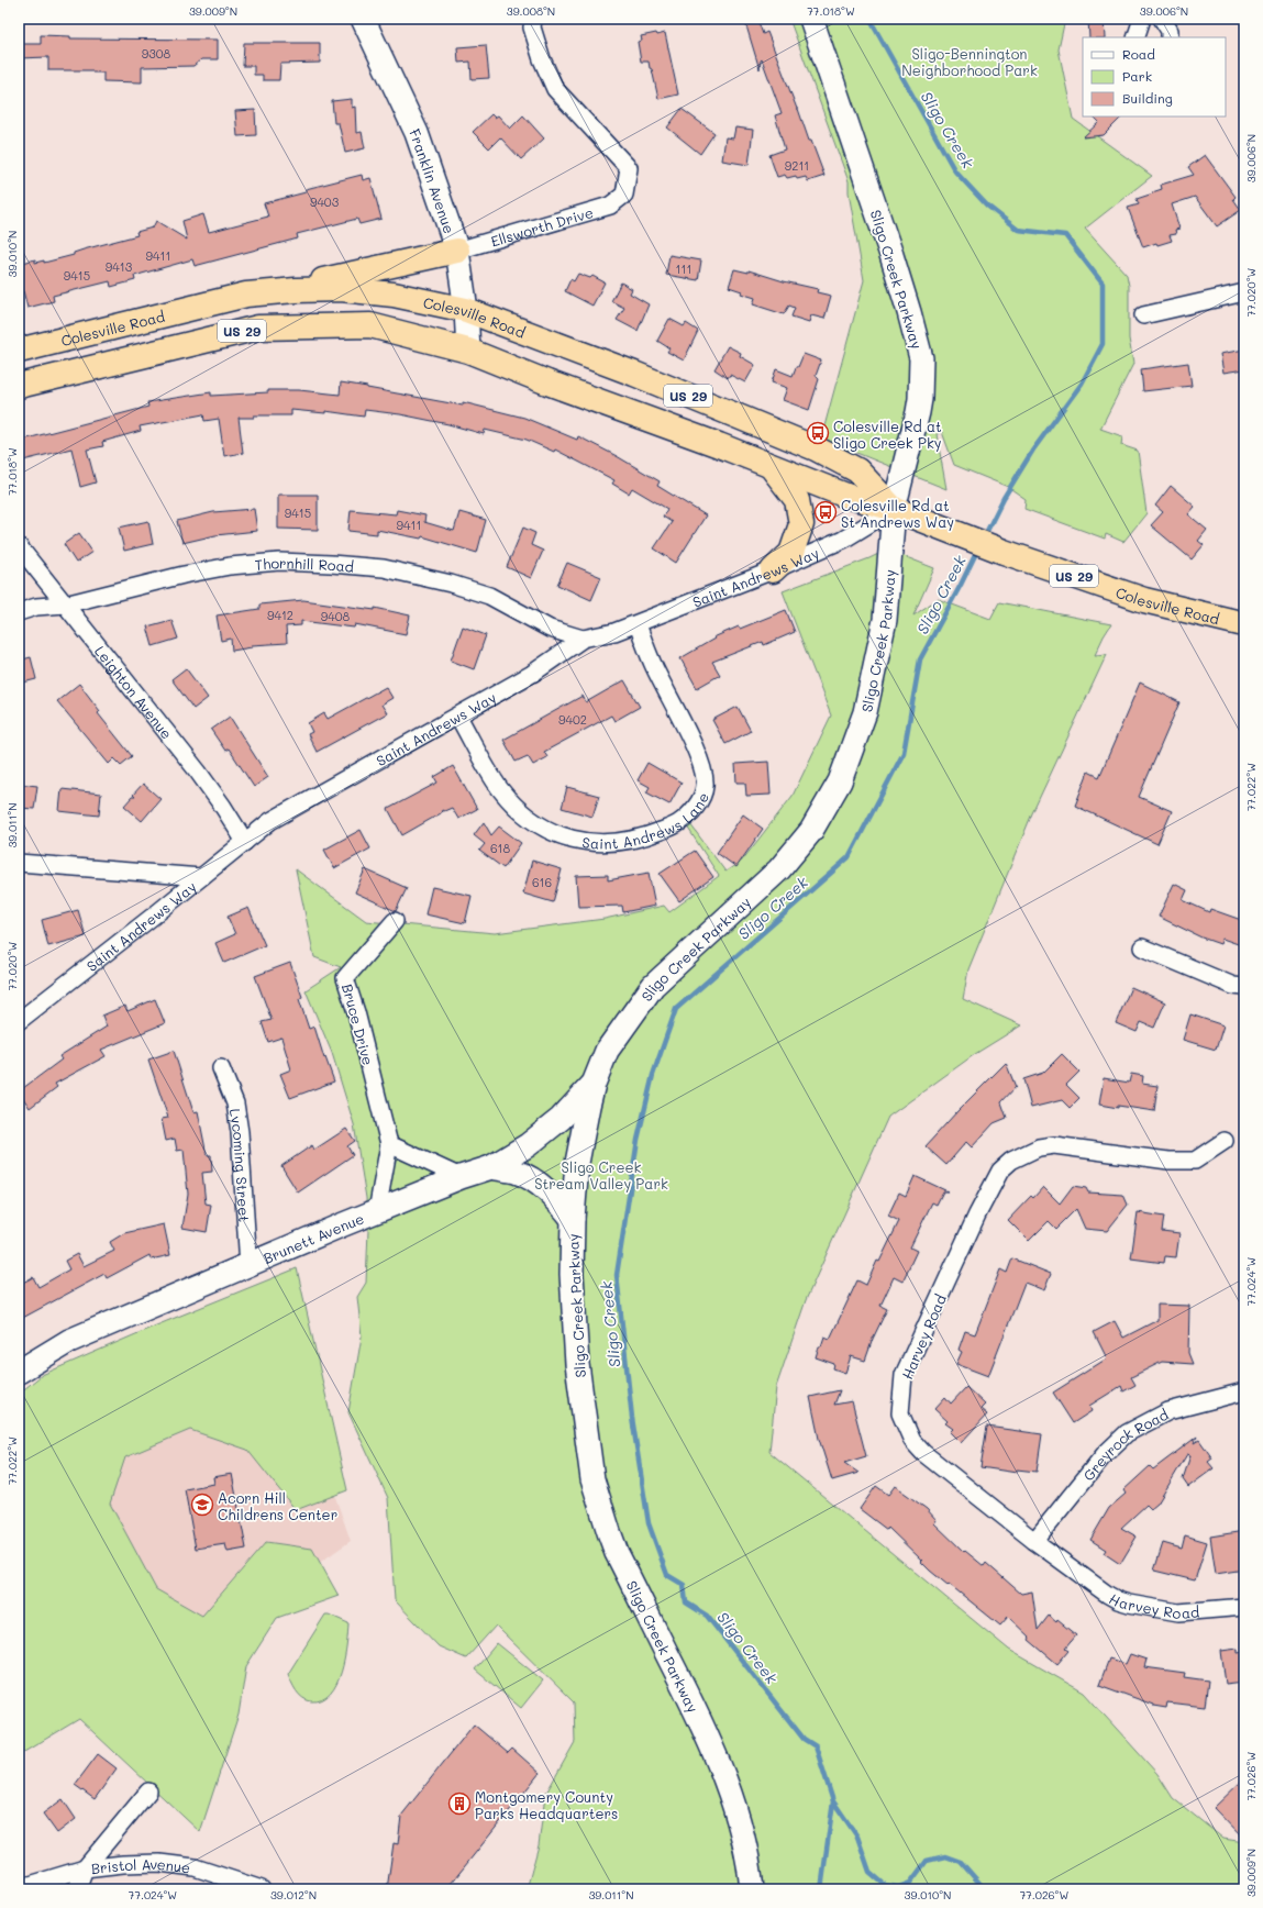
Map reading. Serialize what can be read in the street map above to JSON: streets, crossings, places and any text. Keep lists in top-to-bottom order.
{
  "streets": {
    "highway": ["Colesville Road", "US 29"],
    "street": [
      "Franklin Avenue",
      "Ellsworth Drive",
      "Sligo Creek Parkway",
      "Thornhill Road",
      "Saint Andrews Way",
      "Leighton Avenue",
      "Saint Andrews Lane",
      "Bruce Drive",
      "Lycoming Street",
      "Brunett Avenue",
      "Harvey Road",
      "Greyrock Road",
      "Bristol Avenue"
    ]
  },
  "crossings": [
    ["Franklin Avenue", "Ellsworth Drive"],
    ["Franklin Avenue", "Colesville Road"],
    ["Sligo Creek Parkway", "Colesville Road"],
    ["Sligo Creek Parkway", "Saint Andrews Way"],
    ["Sligo Creek Parkway", "Brunett Avenue"],
    ["Colesville Road", "Saint Andrews Way"],
    ["Thornhill Road", "Saint Andrews Way"],
    ["Thornhill Road", "Leighton Avenue"],
    ["Saint Andrews Way", "Leighton Avenue"],
    ["Saint Andrews Way", "Saint Andrews Lane"],
    ["Bruce Drive", "Brunett Avenue"],
    ["Lycoming Street", "Brunett Avenue"],
    ["Harvey Road", "Greyrock Road"]
  ],
  "water": ["Sligo Creek"],
  "parks": ["Sligo-Bennington Neighborhood Park", "Sligo Creek Stream Valley Park"],
  "places": {
    "bus stop": ["Colesville Rd at Sligo Creek Pky", "Colesville Rd at St Andrews Way"],
    "school or university": ["Acorn Hill Childrens Center"],
    "building": ["Montgomery County Parks Headquarters"]
  },
  "house_numbers": [
    "9308",
    "9211",
    "9403",
    "9411",
    "9413",
    "111",
    "9415",
    "9415",
    "9411",
    "9412",
    "9408",
    "9402",
    "618",
    "616"
  ],
  "legend": ["Road", "Park", "Building"],
  "coordinates": [
    "39.009°N",
    "39.008°N",
    "77.018°W",
    "39.006°N",
    "39.010°N",
    "77.020°W",
    "77.022°W",
    "39.011°N",
    "77.024°W",
    "77.026°W",
    "39.012°N"
  ]
}
